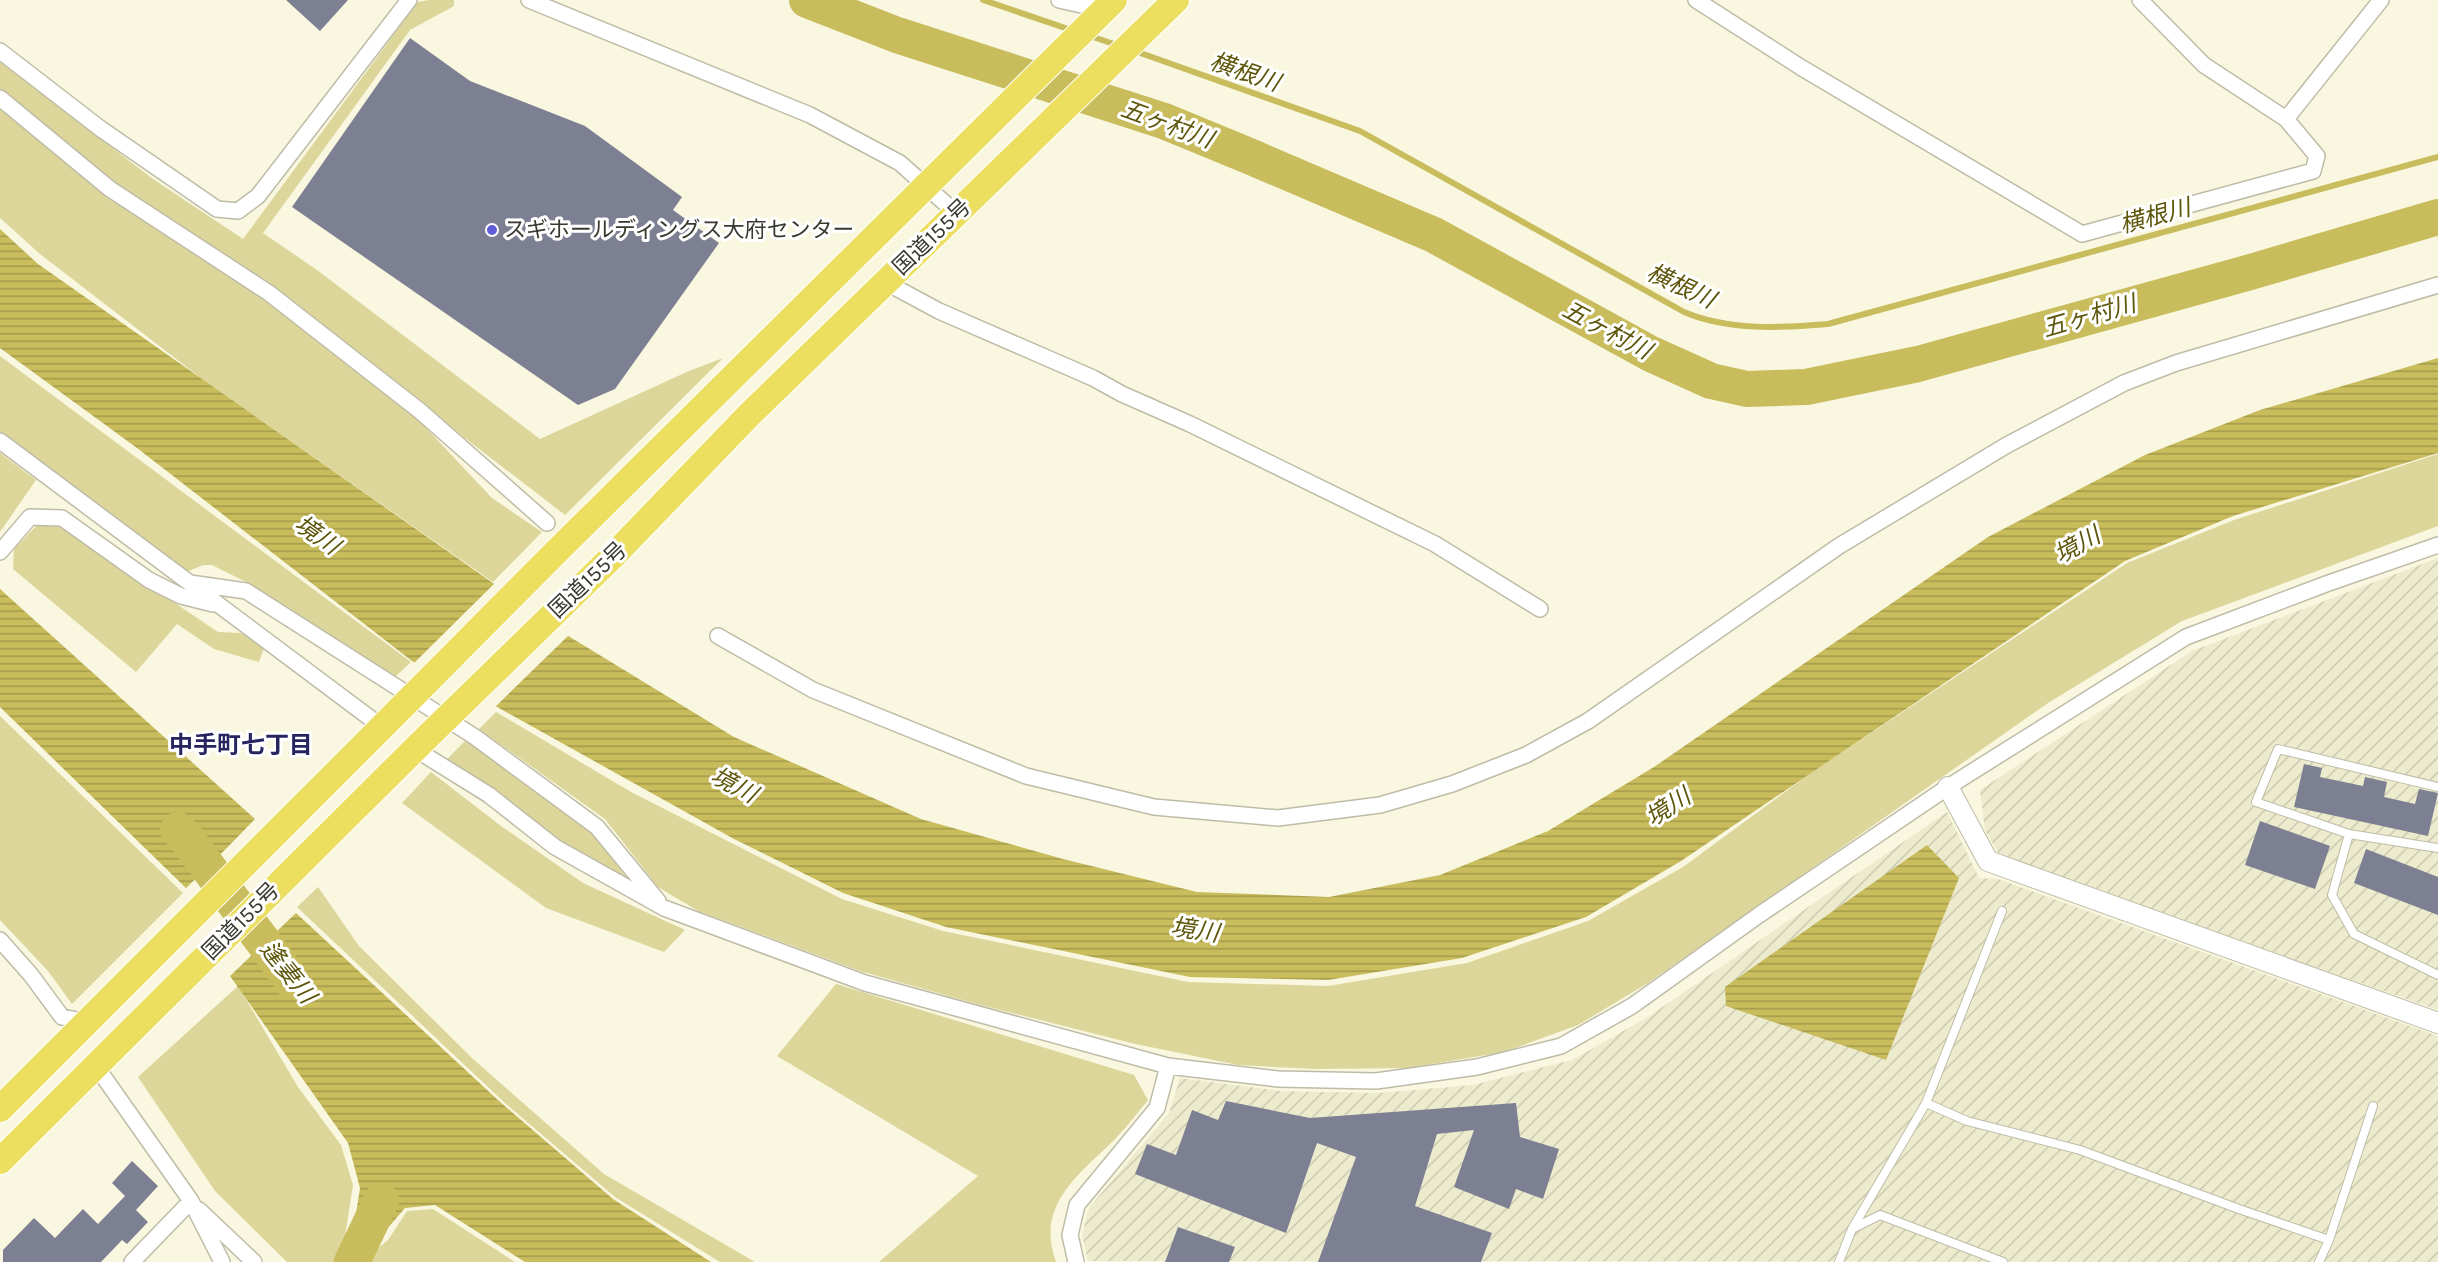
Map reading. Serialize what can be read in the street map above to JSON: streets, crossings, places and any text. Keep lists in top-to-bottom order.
{
  "streets": {
    "highway": ["国道155号"]
  },
  "districts": ["中手町七丁目"],
  "water": [
    "横根川",
    "五ヶ村川",
    "境川",
    "逢妻川"
  ],
  "places": ["スギホールディングス大府センター"]
}
